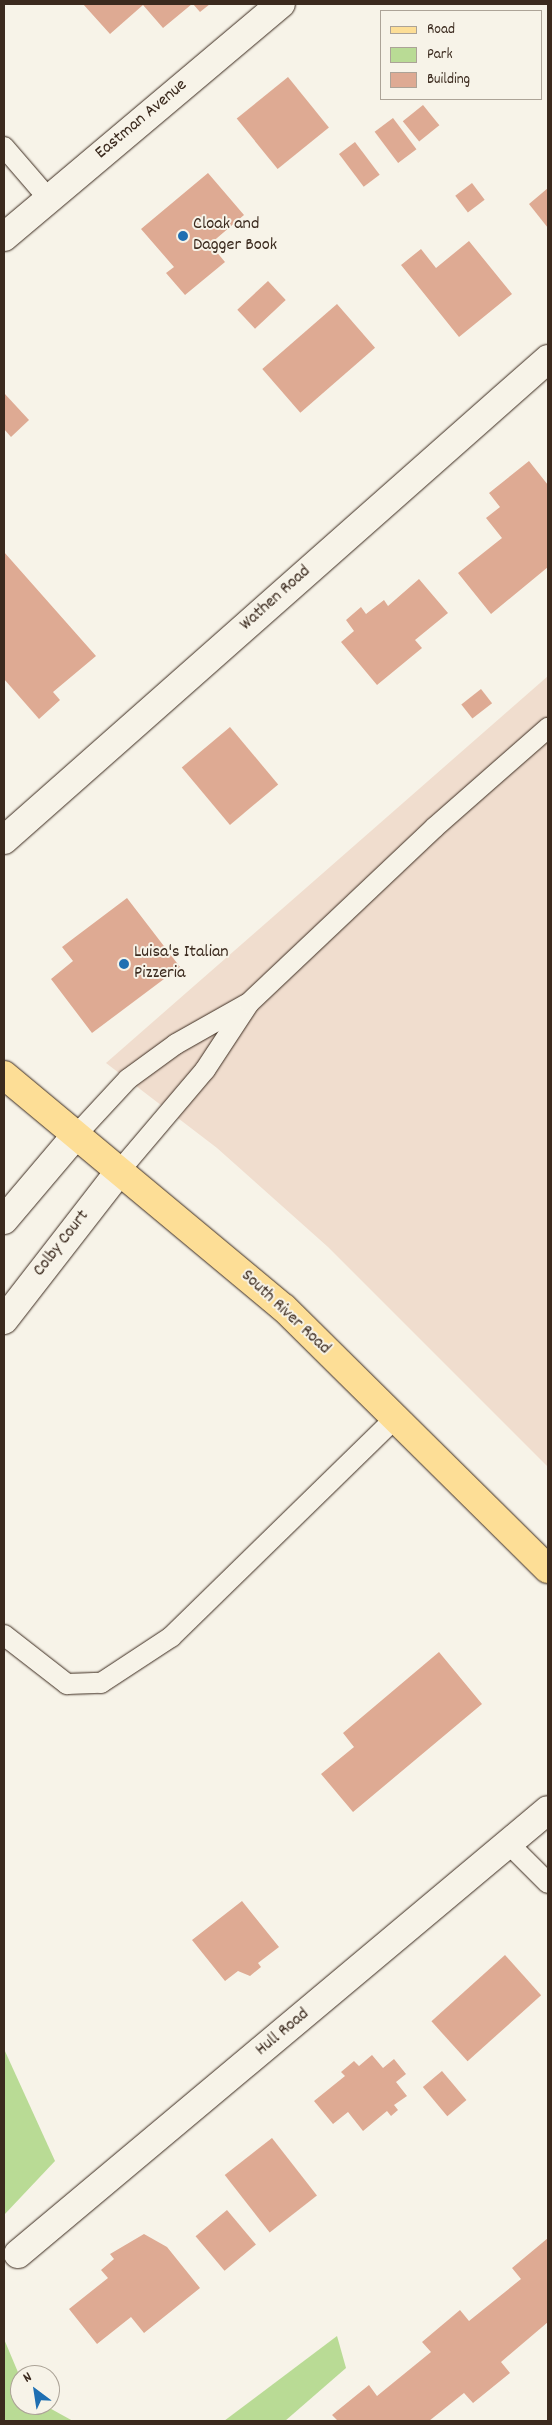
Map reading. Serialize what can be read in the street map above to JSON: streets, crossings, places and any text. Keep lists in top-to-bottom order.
{
  "streets": {
    "main road": ["South River Road"],
    "street": [
      "Eastman Avenue",
      "Wathen Road",
      "Colby Court",
      "Hull Road"
    ]
  },
  "crossings": [
    ["Colby Court", "South River Road"]
  ],
  "places": ["Cloak and Dagger Book", "Luisa's Italian Pizzeria"],
  "legend": ["Road", "Park", "Building"],
  "north": "top left"
}
